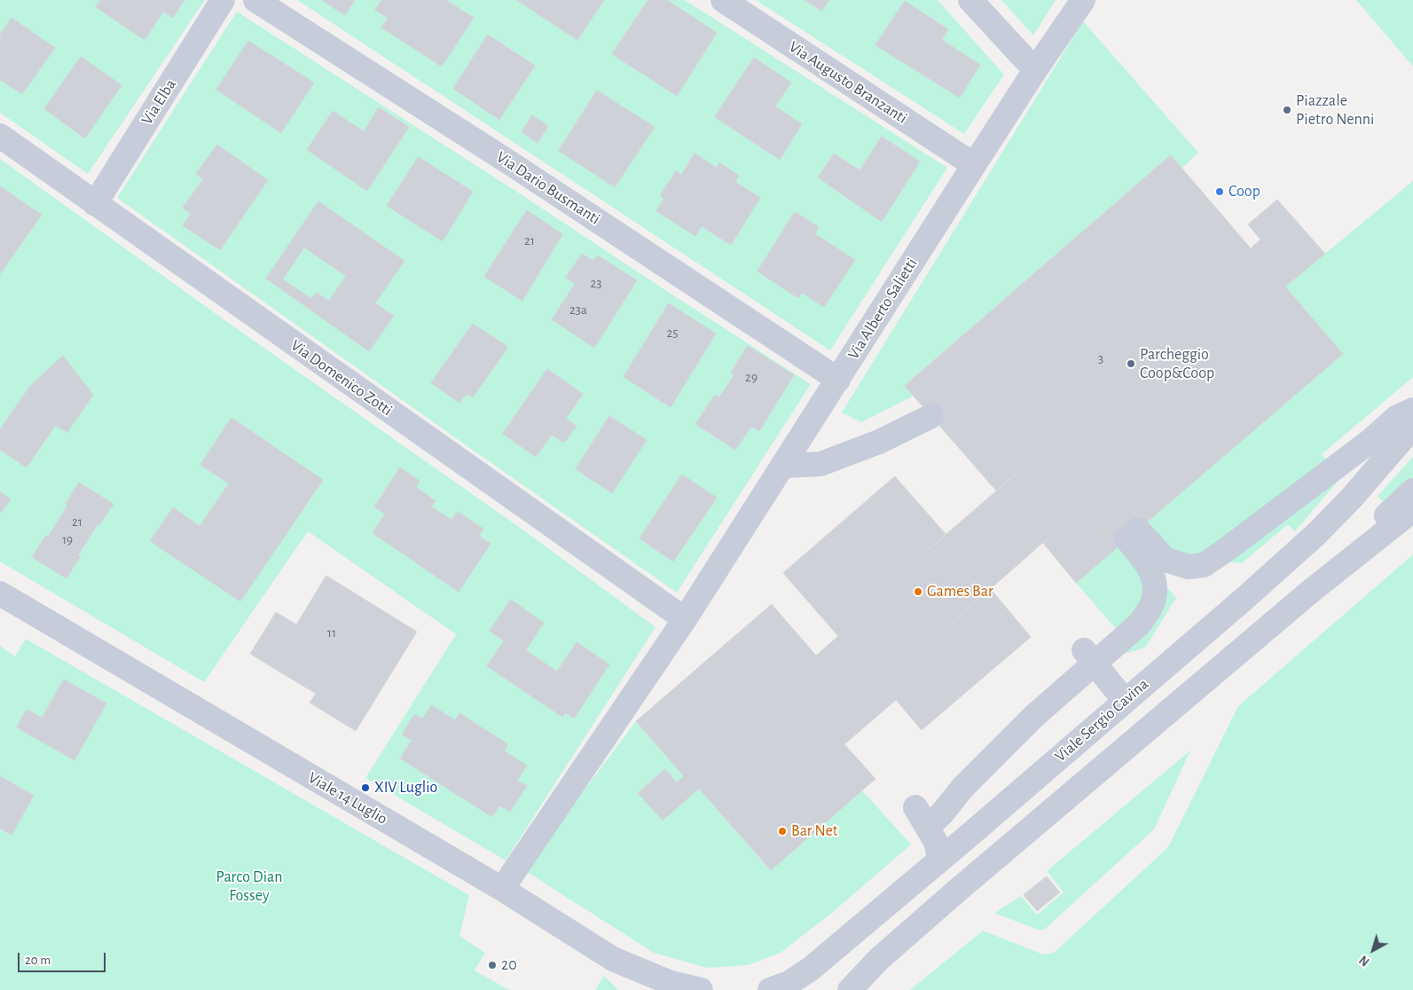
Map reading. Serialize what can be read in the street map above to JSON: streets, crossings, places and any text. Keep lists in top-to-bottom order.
{
  "streets": {
    "street": [
      "Via Augusto Branzanti",
      "Via Elba",
      "Via Dario Busmanti",
      "Via Alberto Salietti",
      "Via Domenico Zotti",
      "Viale Sergio Cavina",
      "Viale 14 Luglio"
    ]
  },
  "crossings": [
    ["Via Augusto Branzanti", "Via Alberto Salietti"],
    ["Via Elba", "Via Domenico Zotti"],
    ["Via Dario Busmanti", "Via Alberto Salietti"],
    ["Via Alberto Salietti", "Via Domenico Zotti"],
    ["Via Alberto Salietti", "Viale 14 Luglio"]
  ],
  "parks": ["Parco Dian Fossey"],
  "places": [
    "Piazzale Pietro Nenni",
    "Coop",
    "Parcheggio Coop&Coop",
    "Games Bar",
    "XIV Luglio",
    "Bar Net",
    "20"
  ],
  "house_numbers": [
    "21",
    "23",
    "23a",
    "25",
    "3",
    "29",
    "21",
    "19",
    "11"
  ],
  "scale_bar": "20 m",
  "north": "bottom left"
}
